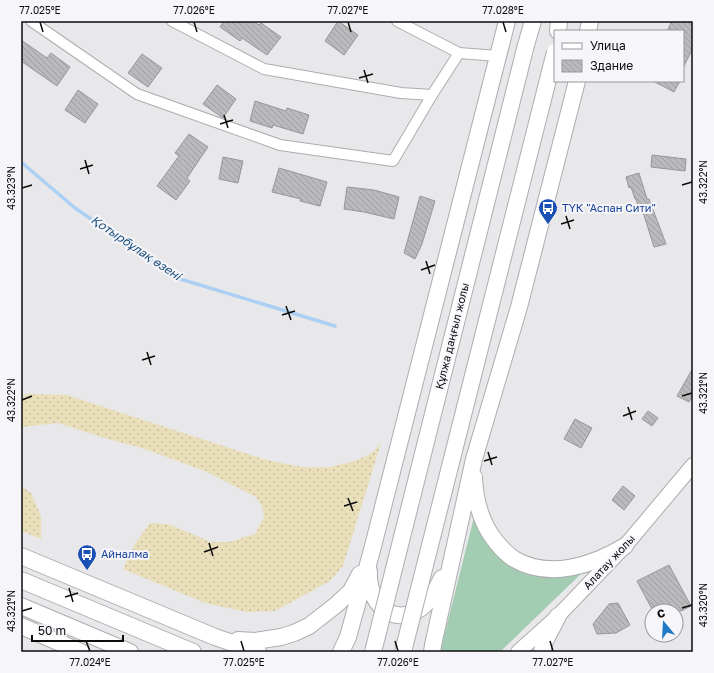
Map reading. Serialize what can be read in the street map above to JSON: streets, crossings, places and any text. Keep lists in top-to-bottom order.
{
  "streets": {
    "main road": ["Құлжа даңғыл жолы", "Алатау жолы"]
  },
  "water": ["Қотырбұлақ өзені"],
  "places": {
    "bus stop": ["ТҮК \"Аспан Сити\"", "Айналма"]
  },
  "legend": ["Улица", "Здание"],
  "scale_bar": "50 m",
  "north": "top",
  "coordinates": [
    "77.025°E",
    "77.026°E",
    "77.027°E",
    "77.028°E",
    "43.322°N",
    "43.323°N",
    "43.321°N",
    "43.320°N",
    "77.024°E"
  ]
}
